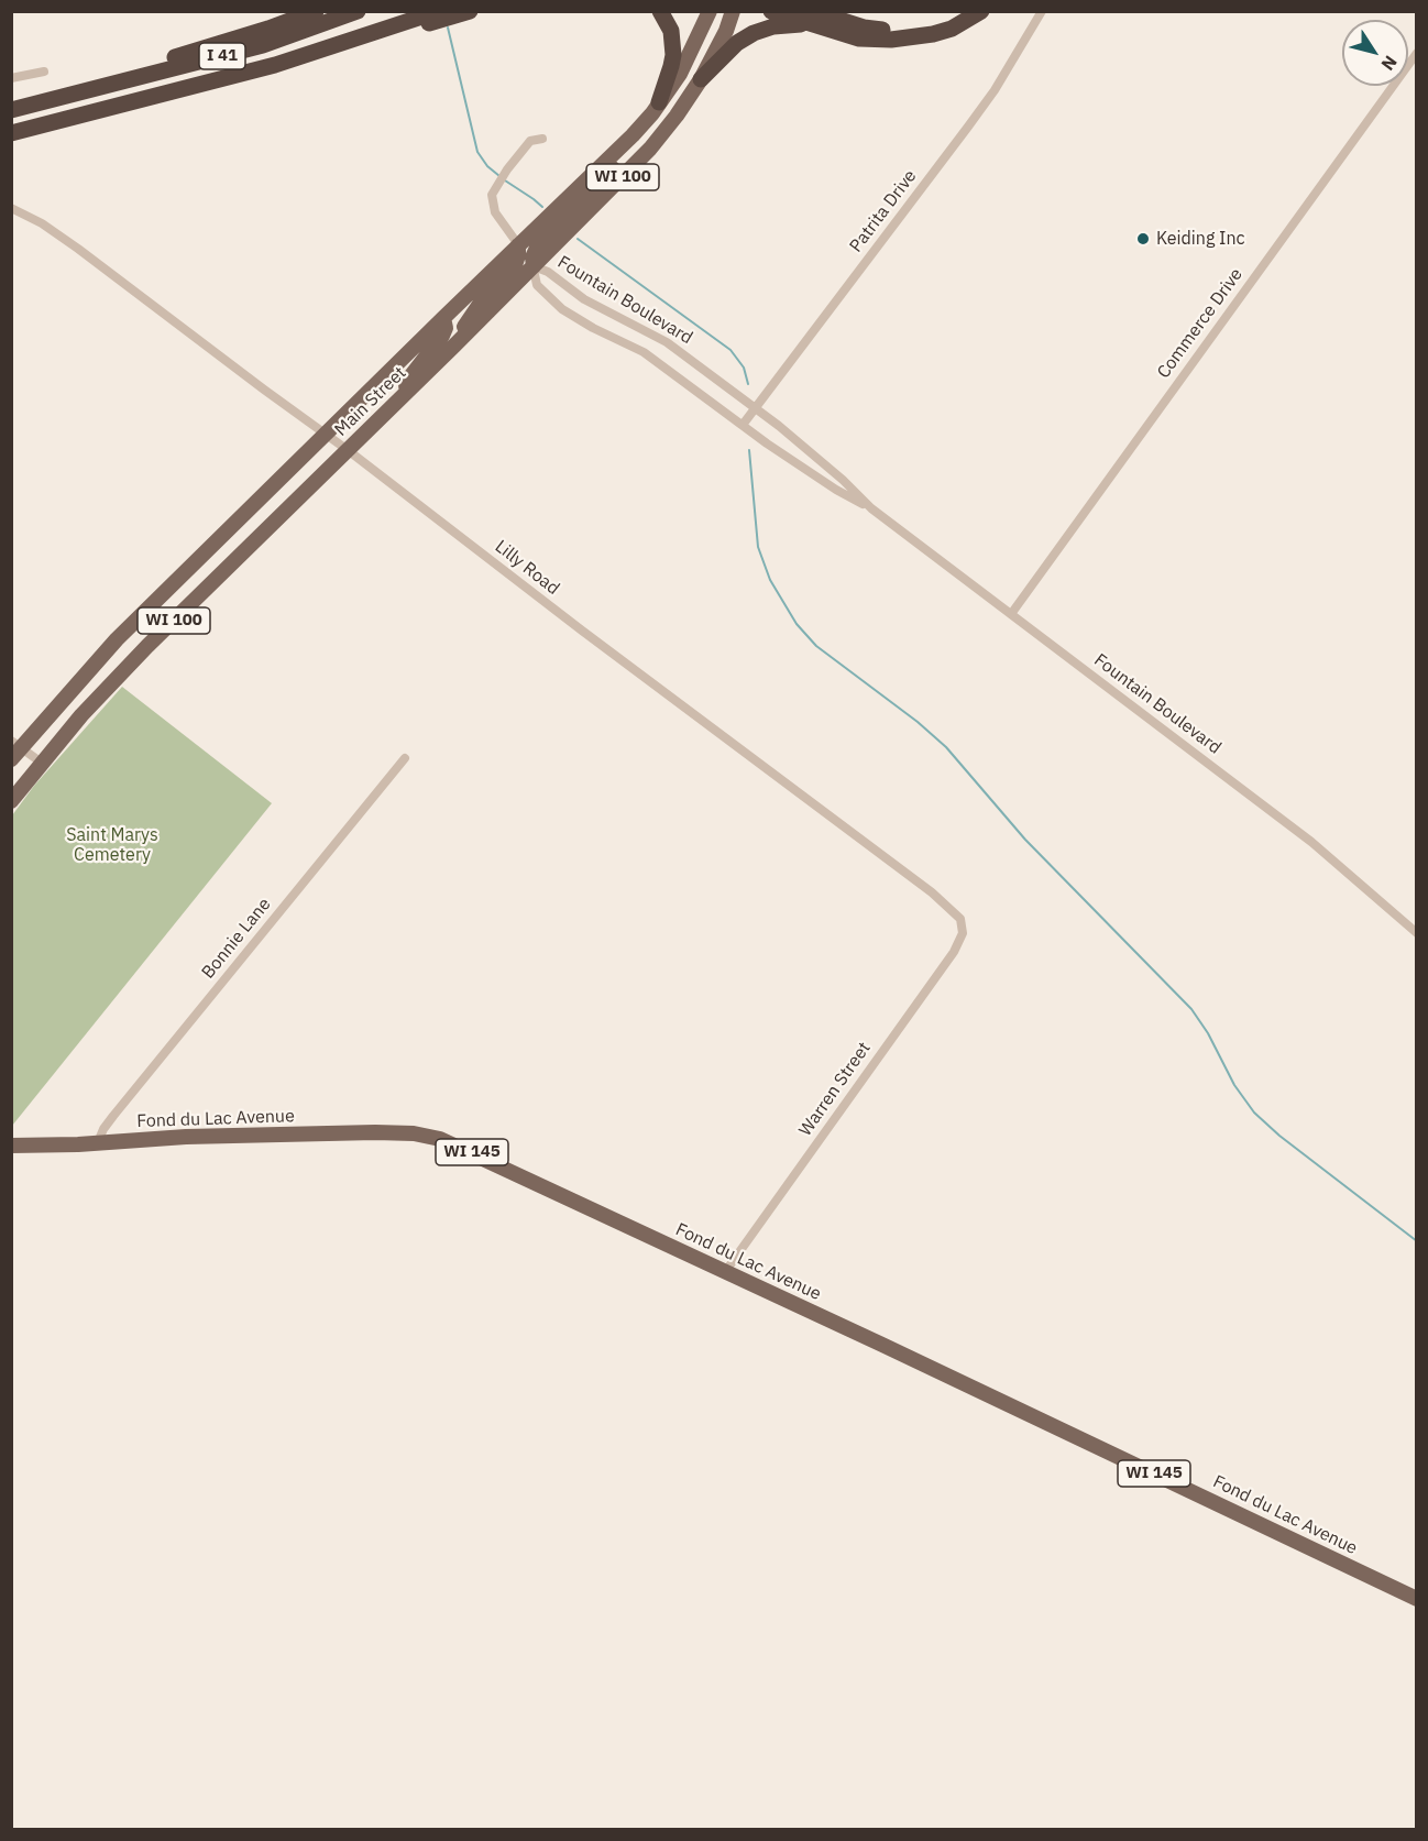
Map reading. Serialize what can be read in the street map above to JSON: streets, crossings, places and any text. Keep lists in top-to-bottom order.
{
  "streets": {
    "highway": ["I 41", "WI 100"],
    "main road": ["Main Street", "Fond du Lac Avenue", "WI 145"],
    "street": [
      "Patrita Drive",
      "Fountain Boulevard",
      "Commerce Drive",
      "Lilly Road",
      "Bonnie Lane",
      "Warren Street"
    ]
  },
  "crossings": [
    ["WI 100", "Main Street"],
    ["Patrita Drive", "Fountain Boulevard"],
    ["Fountain Boulevard", "Commerce Drive"],
    ["Fountain Boulevard", "Main Street"],
    ["Main Street", "Lilly Road"],
    ["Lilly Road", "Warren Street"],
    ["Bonnie Lane", "Fond du Lac Avenue"],
    ["Warren Street", "Fond du Lac Avenue"]
  ],
  "parks": ["Saint Marys Cemetery"],
  "places": ["Keiding Inc"],
  "north": "bottom right"
}
